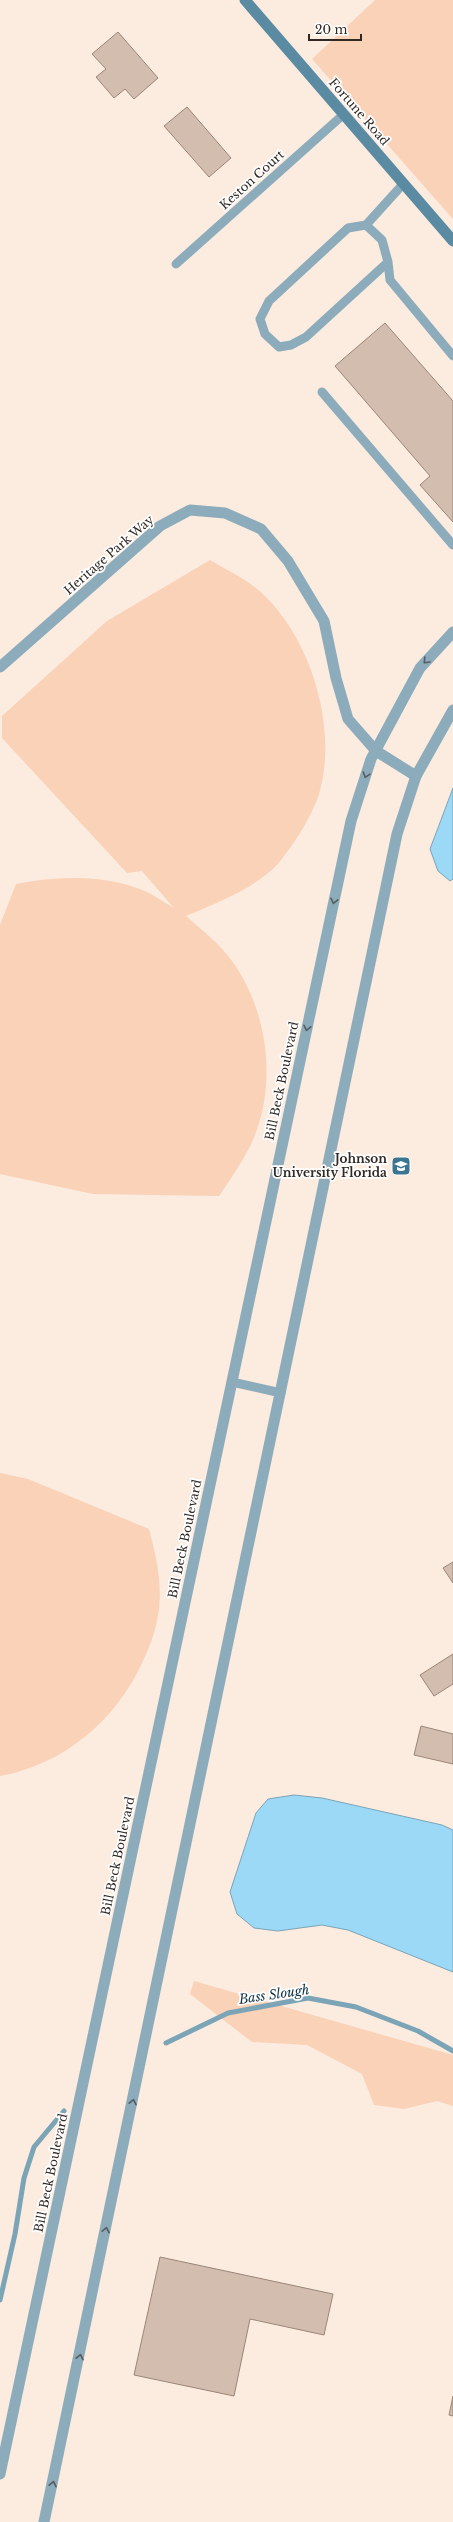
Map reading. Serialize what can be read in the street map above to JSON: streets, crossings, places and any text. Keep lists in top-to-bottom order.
{
  "streets": {
    "main road": ["Fortune Road"],
    "street": ["Heritage Park Way", "Bill Beck Boulevard"],
    "lane": ["Keston Court"]
  },
  "crossings": [
    ["Fortune Road", "Keston Court"],
    ["Heritage Park Way", "Bill Beck Boulevard"]
  ],
  "water": ["Bass Slough"],
  "places": {
    "school or university": ["Johnson University Florida"]
  },
  "scale_bar": "20 m"
}
